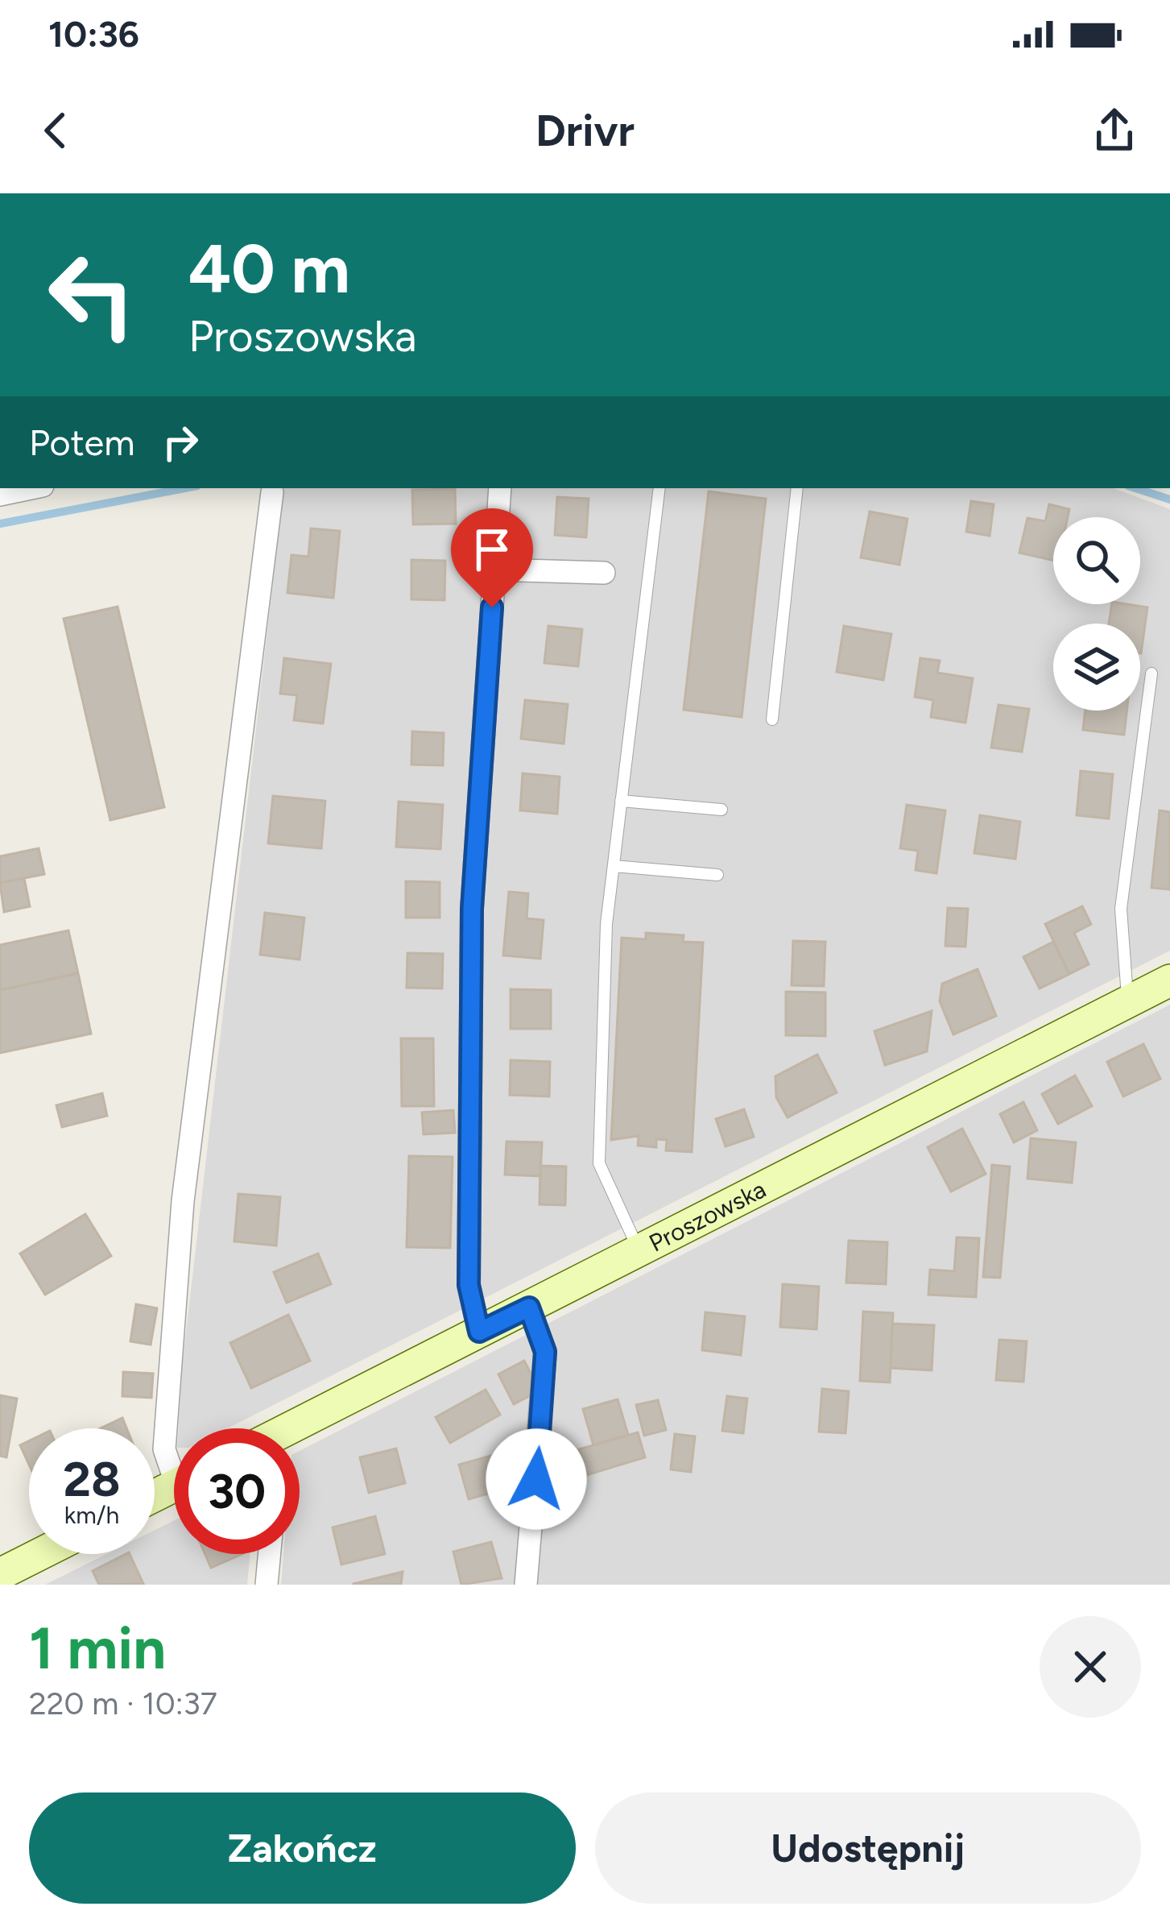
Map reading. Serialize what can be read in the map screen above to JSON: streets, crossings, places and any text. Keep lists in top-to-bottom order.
{
  "streets": {
    "main road": ["Proszowska"]
  },
  "page": {
    "status": "10:36",
    "header": "Drivr",
    "turn": ["40 m", "Proszowska"],
    "then": "Potem",
    "speed": "28 km/h",
    "limit": "30",
    "heading": ["1 min", "220 m · 10:37"],
    "buttons": ["Zakończ", "Udostępnij"]
  }
}
